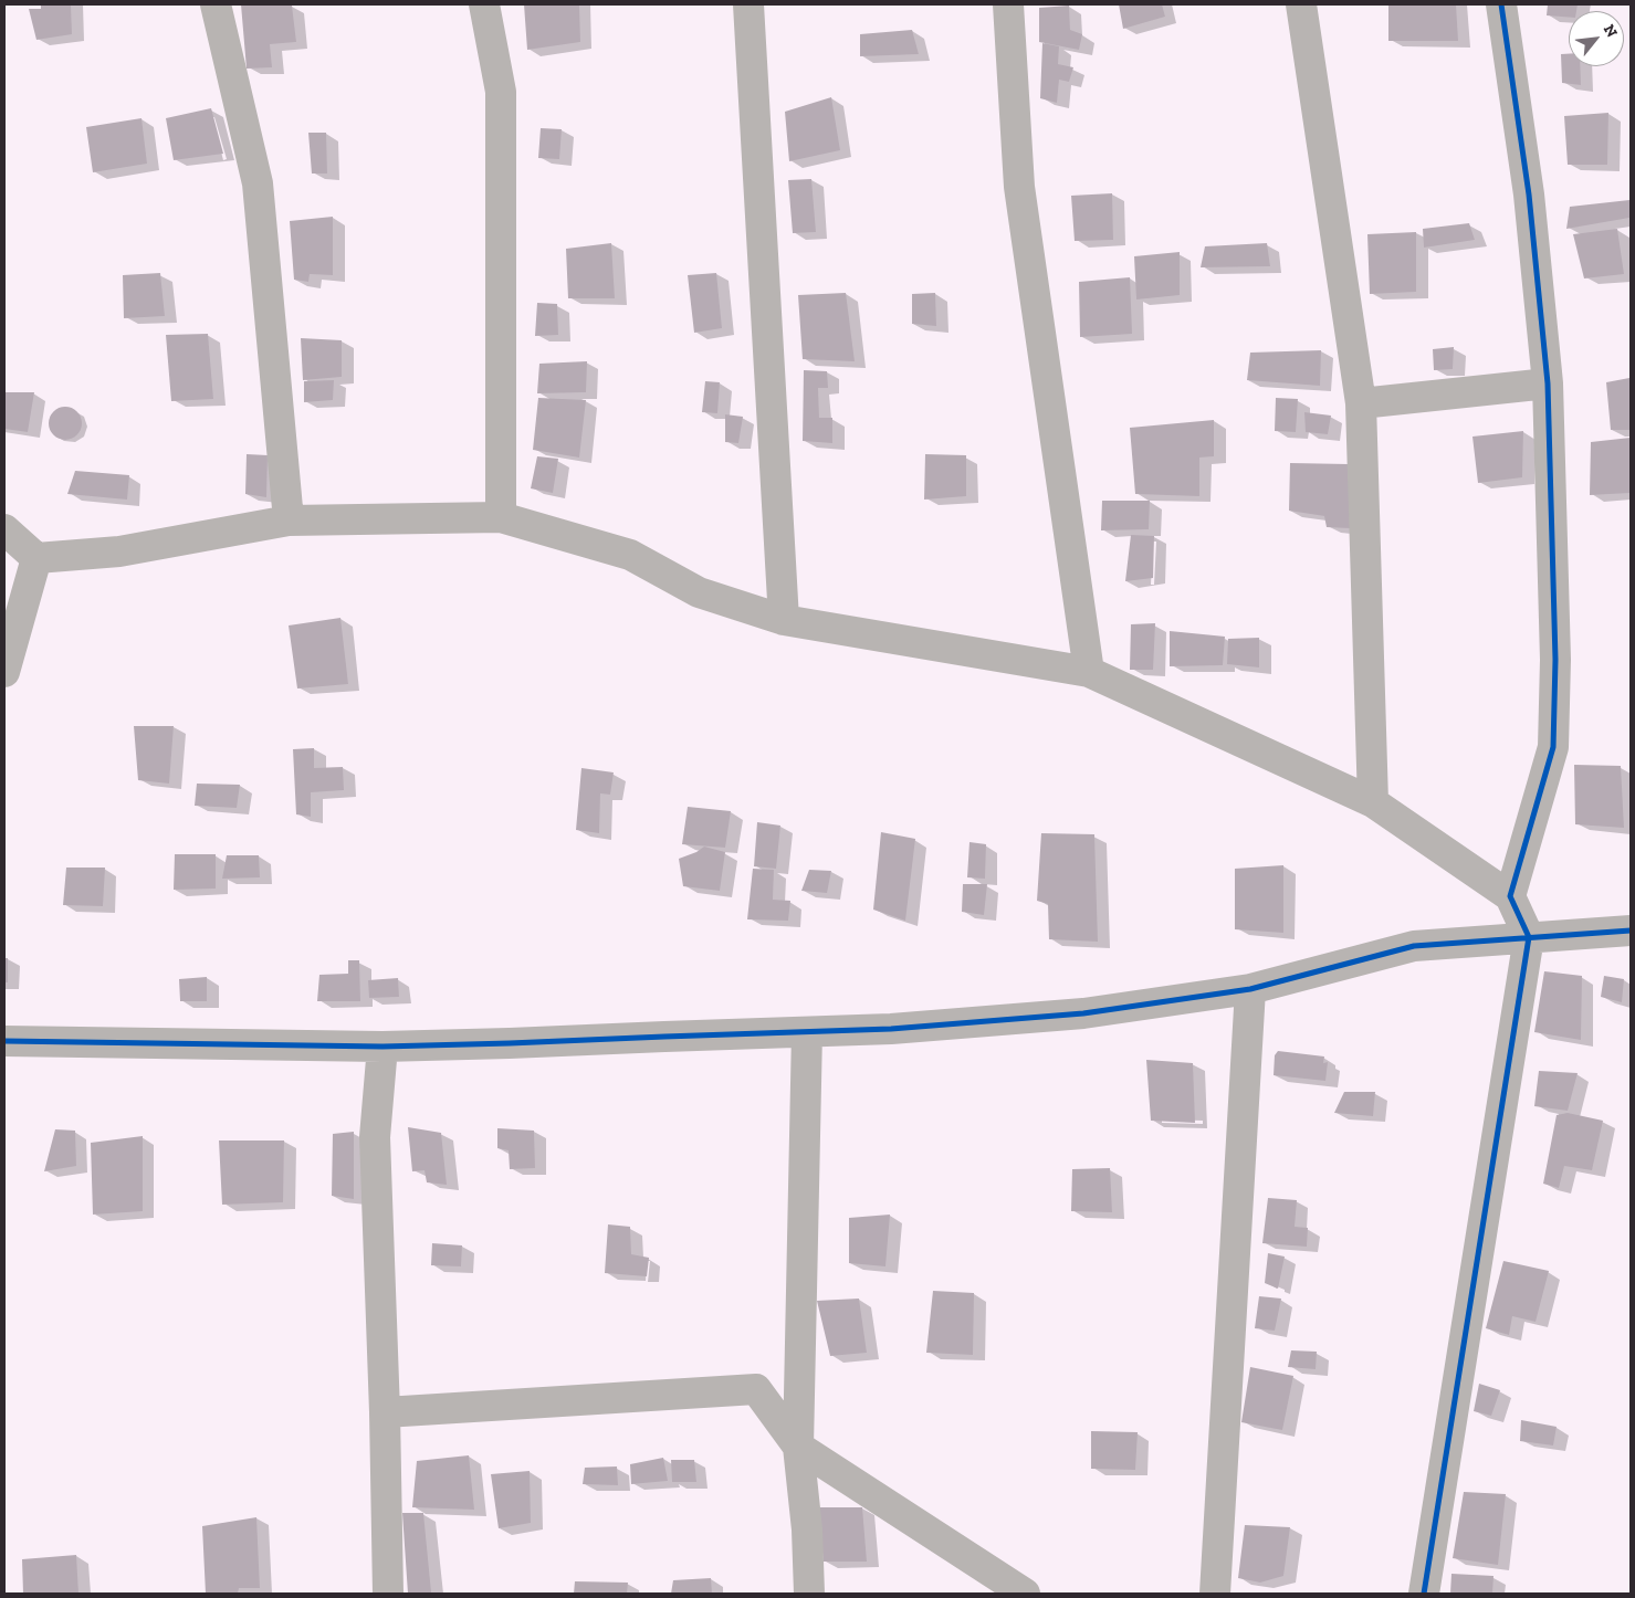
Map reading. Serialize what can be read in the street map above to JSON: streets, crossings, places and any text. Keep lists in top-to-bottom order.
{
  "north": "top right"
}
